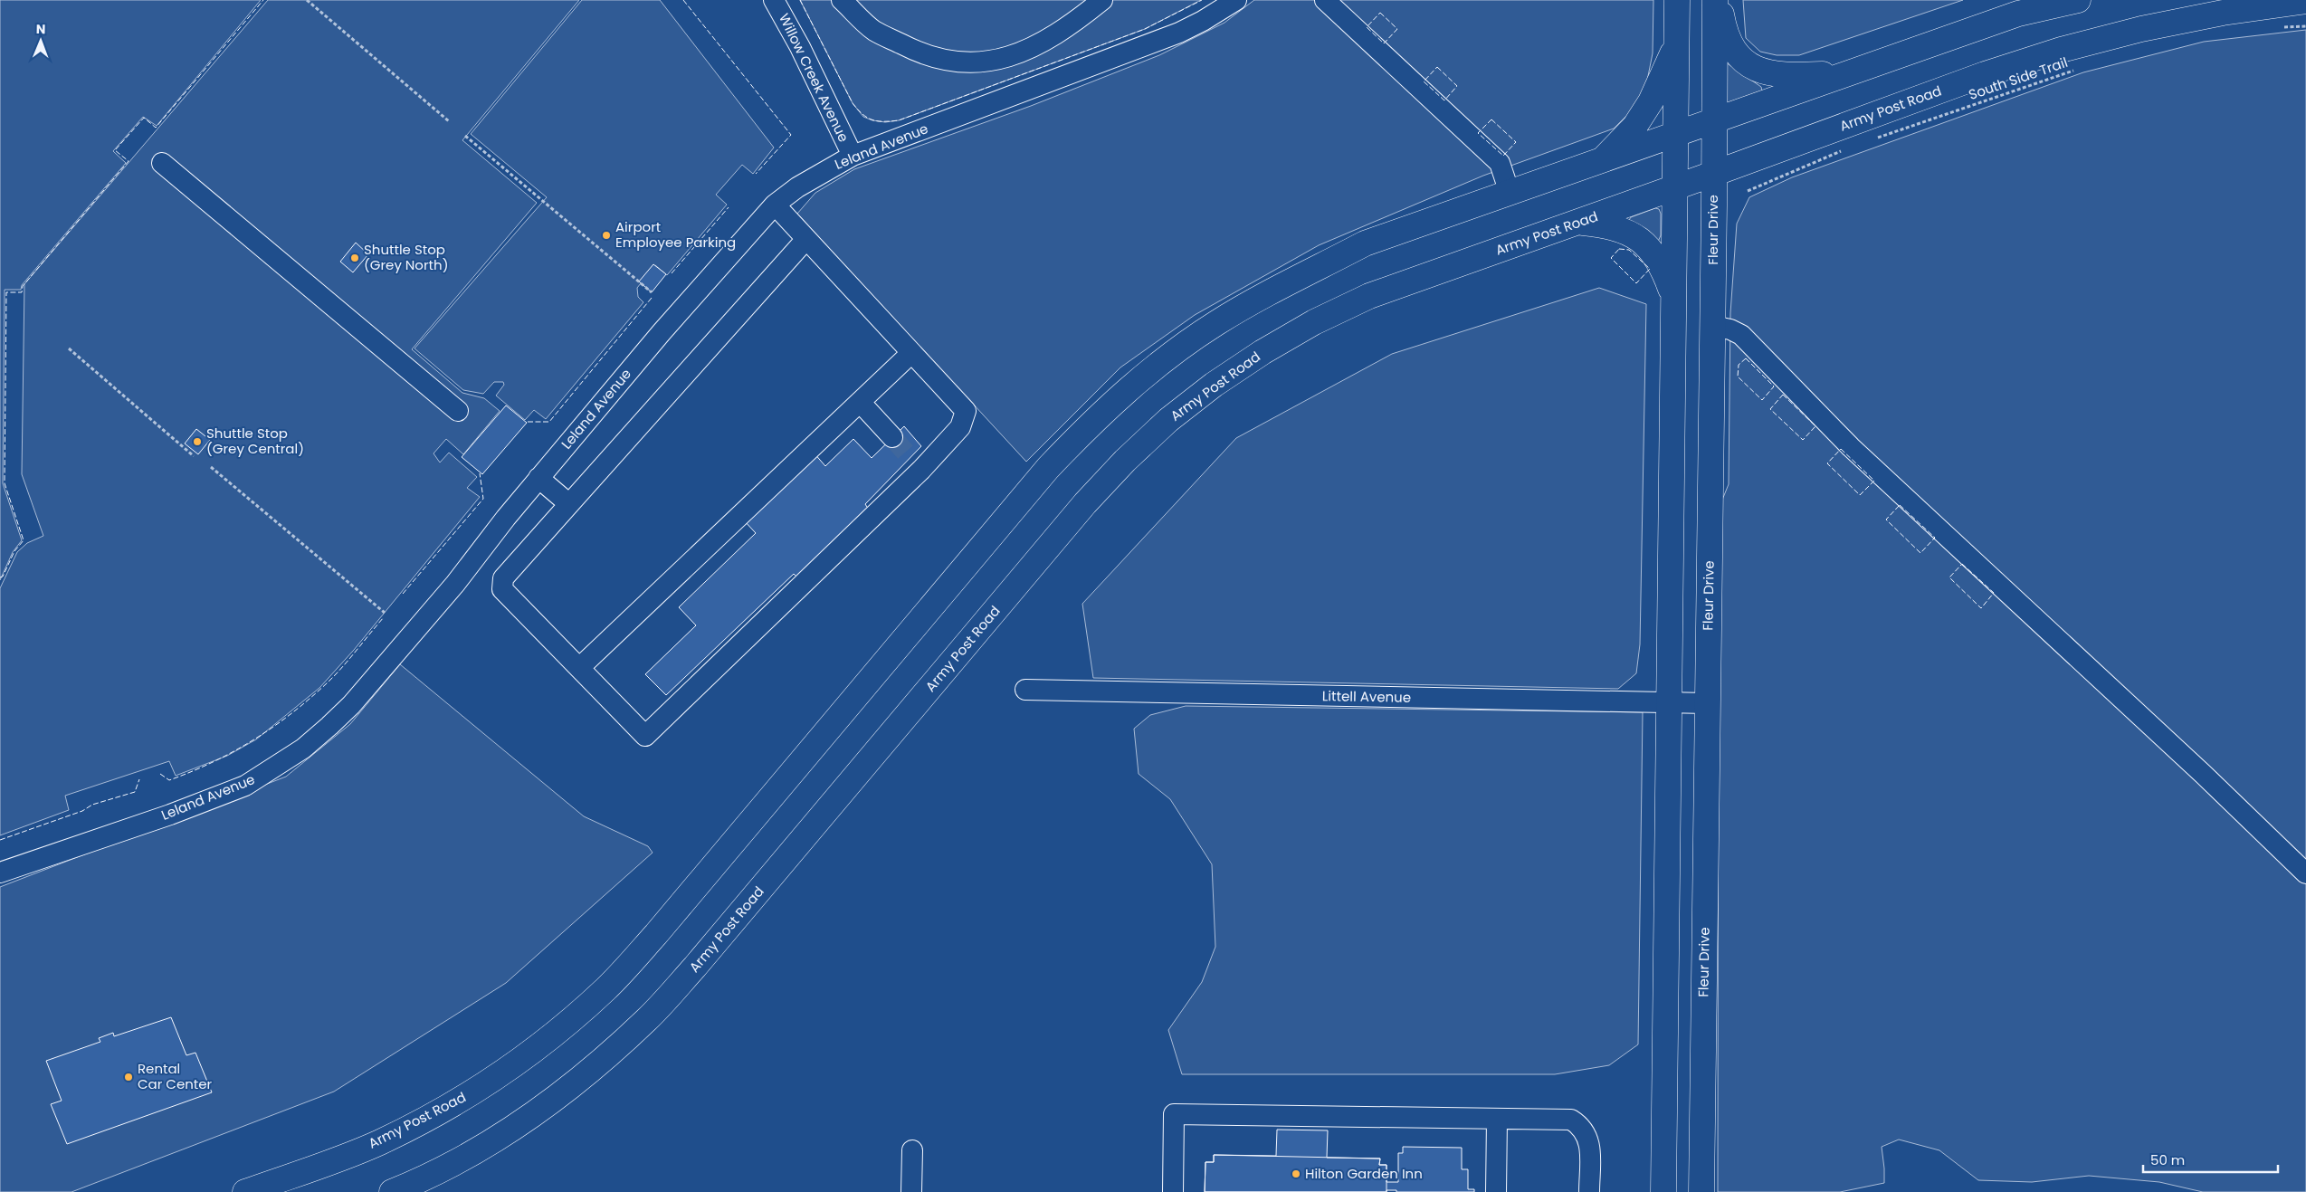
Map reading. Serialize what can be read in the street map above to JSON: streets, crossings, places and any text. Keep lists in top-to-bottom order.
{
  "streets": {
    "main road": ["Army Post Road", "Fleur Drive"],
    "street": ["Willow Creek Avenue", "Leland Avenue", "Littell Avenue"],
    "path": ["South Side Trail"]
  },
  "crossings": [
    ["Willow Creek Avenue", "Leland Avenue"],
    ["Army Post Road", "Fleur Drive"],
    ["Fleur Drive", "Littell Avenue"]
  ],
  "places": [
    "Airport Employee Parking",
    "Shuttle Stop (Grey North)",
    "Shuttle Stop (Grey Central)",
    "Rental Car Center",
    "Hilton Garden Inn"
  ],
  "scale_bar": "50 m",
  "north": "top"
}
